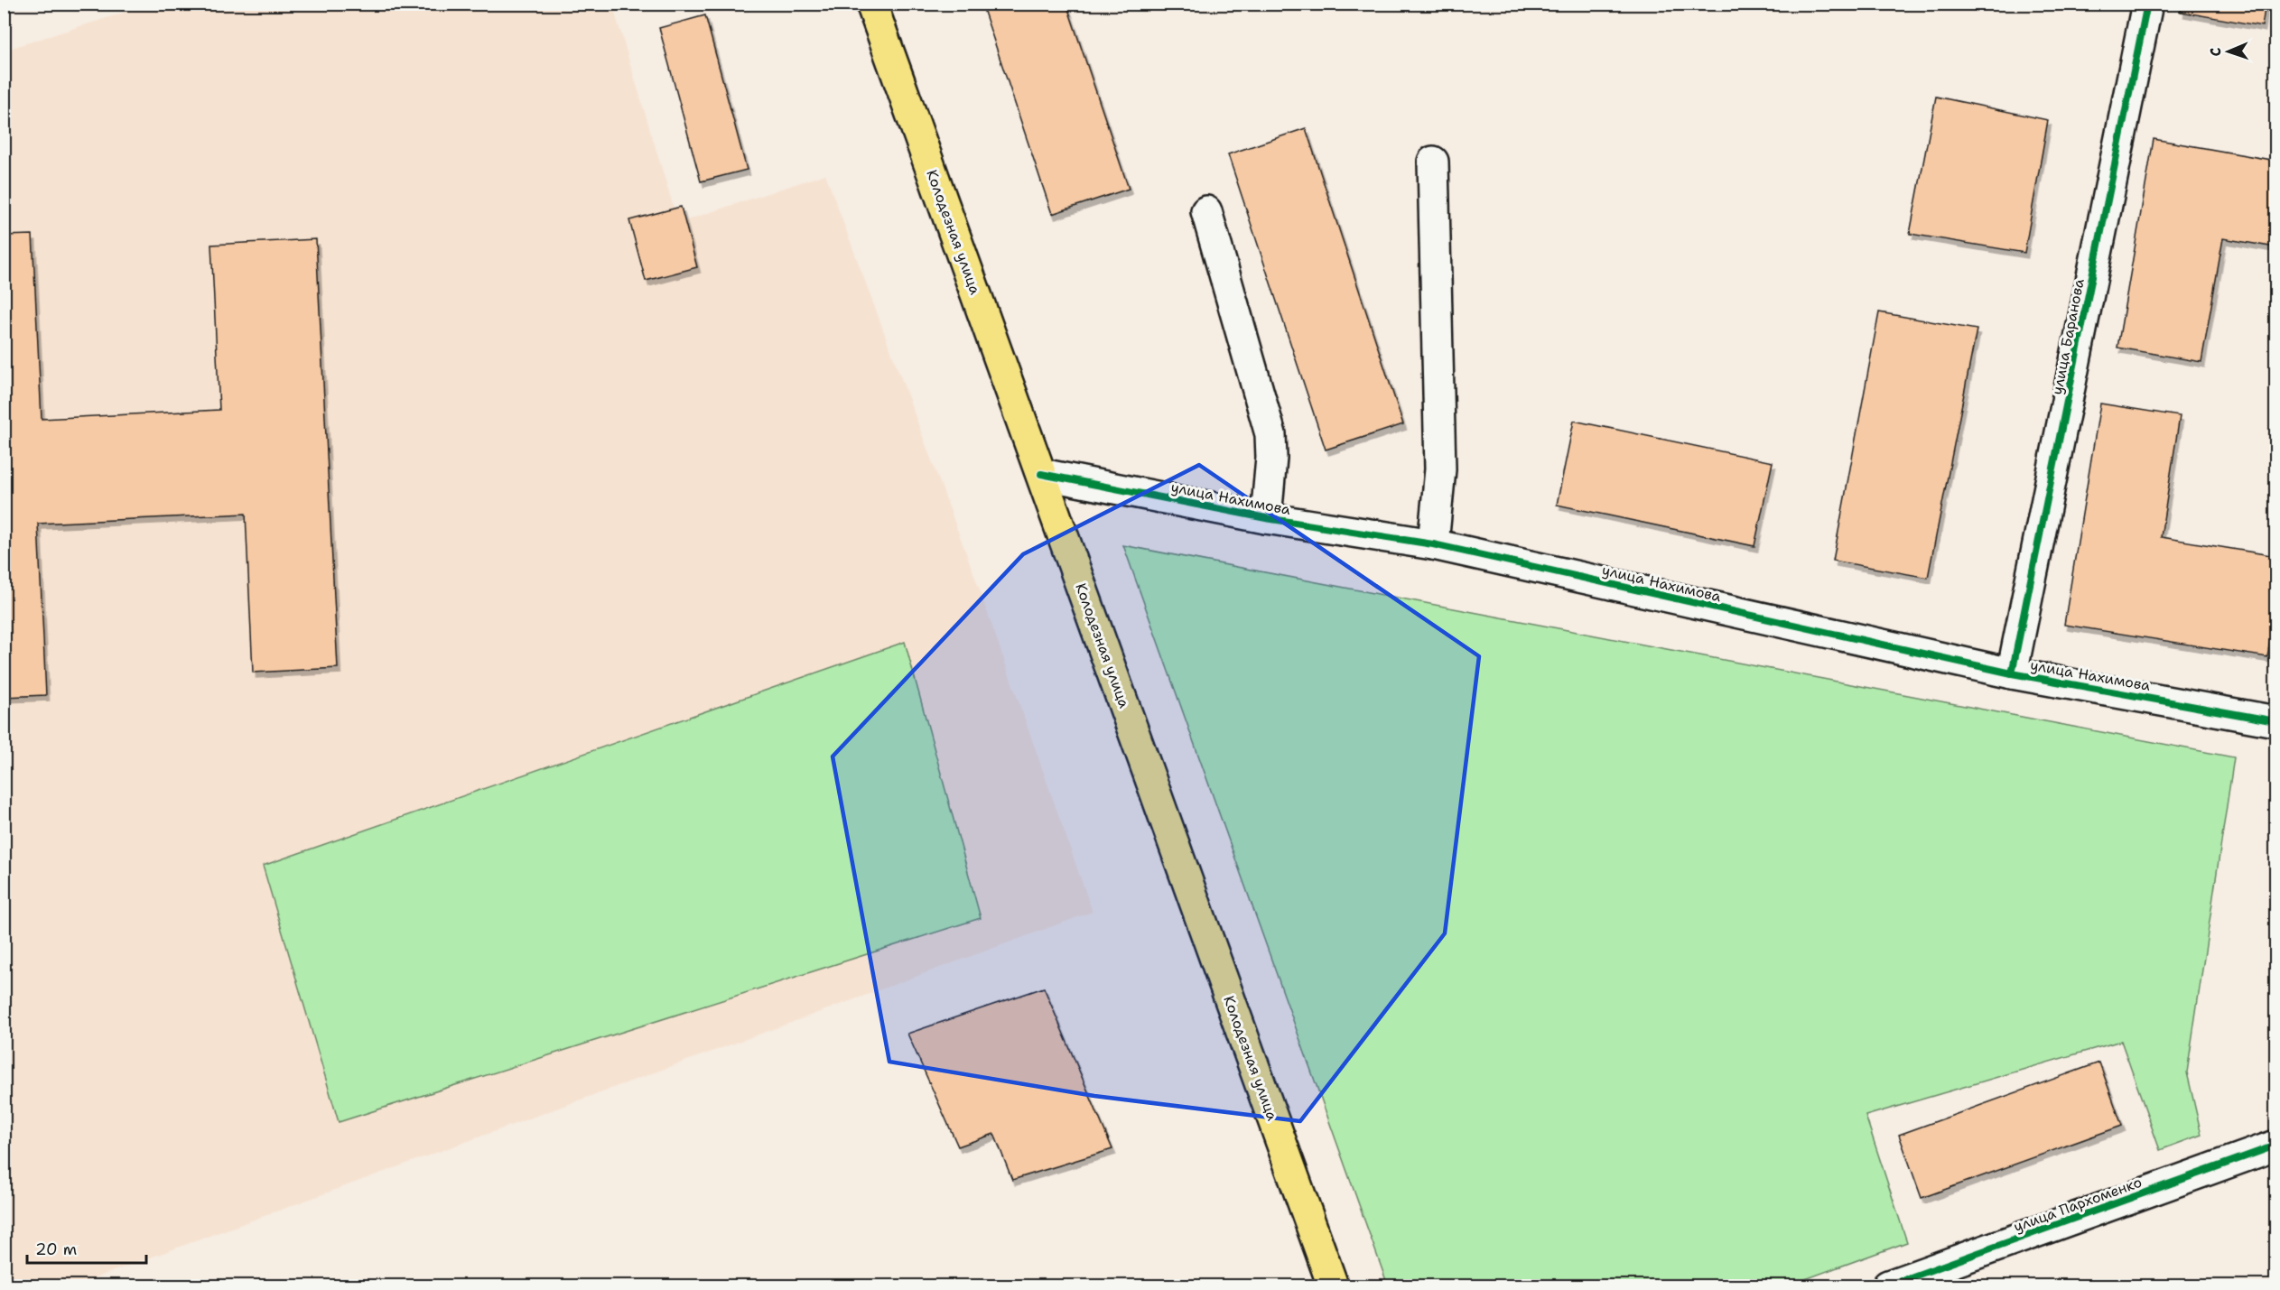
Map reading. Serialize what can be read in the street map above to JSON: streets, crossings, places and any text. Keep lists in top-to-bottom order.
{
  "streets": {
    "main road": ["Колодезная улица"],
    "street": ["улица Баранова", "улица Нахимова", "улица Пархоменко"]
  },
  "crossings": [
    ["Колодезная улица", "улица Нахимова"],
    ["улица Баранова", "улица Нахимова"]
  ],
  "scale_bar": "20 m",
  "north": "left"
}
